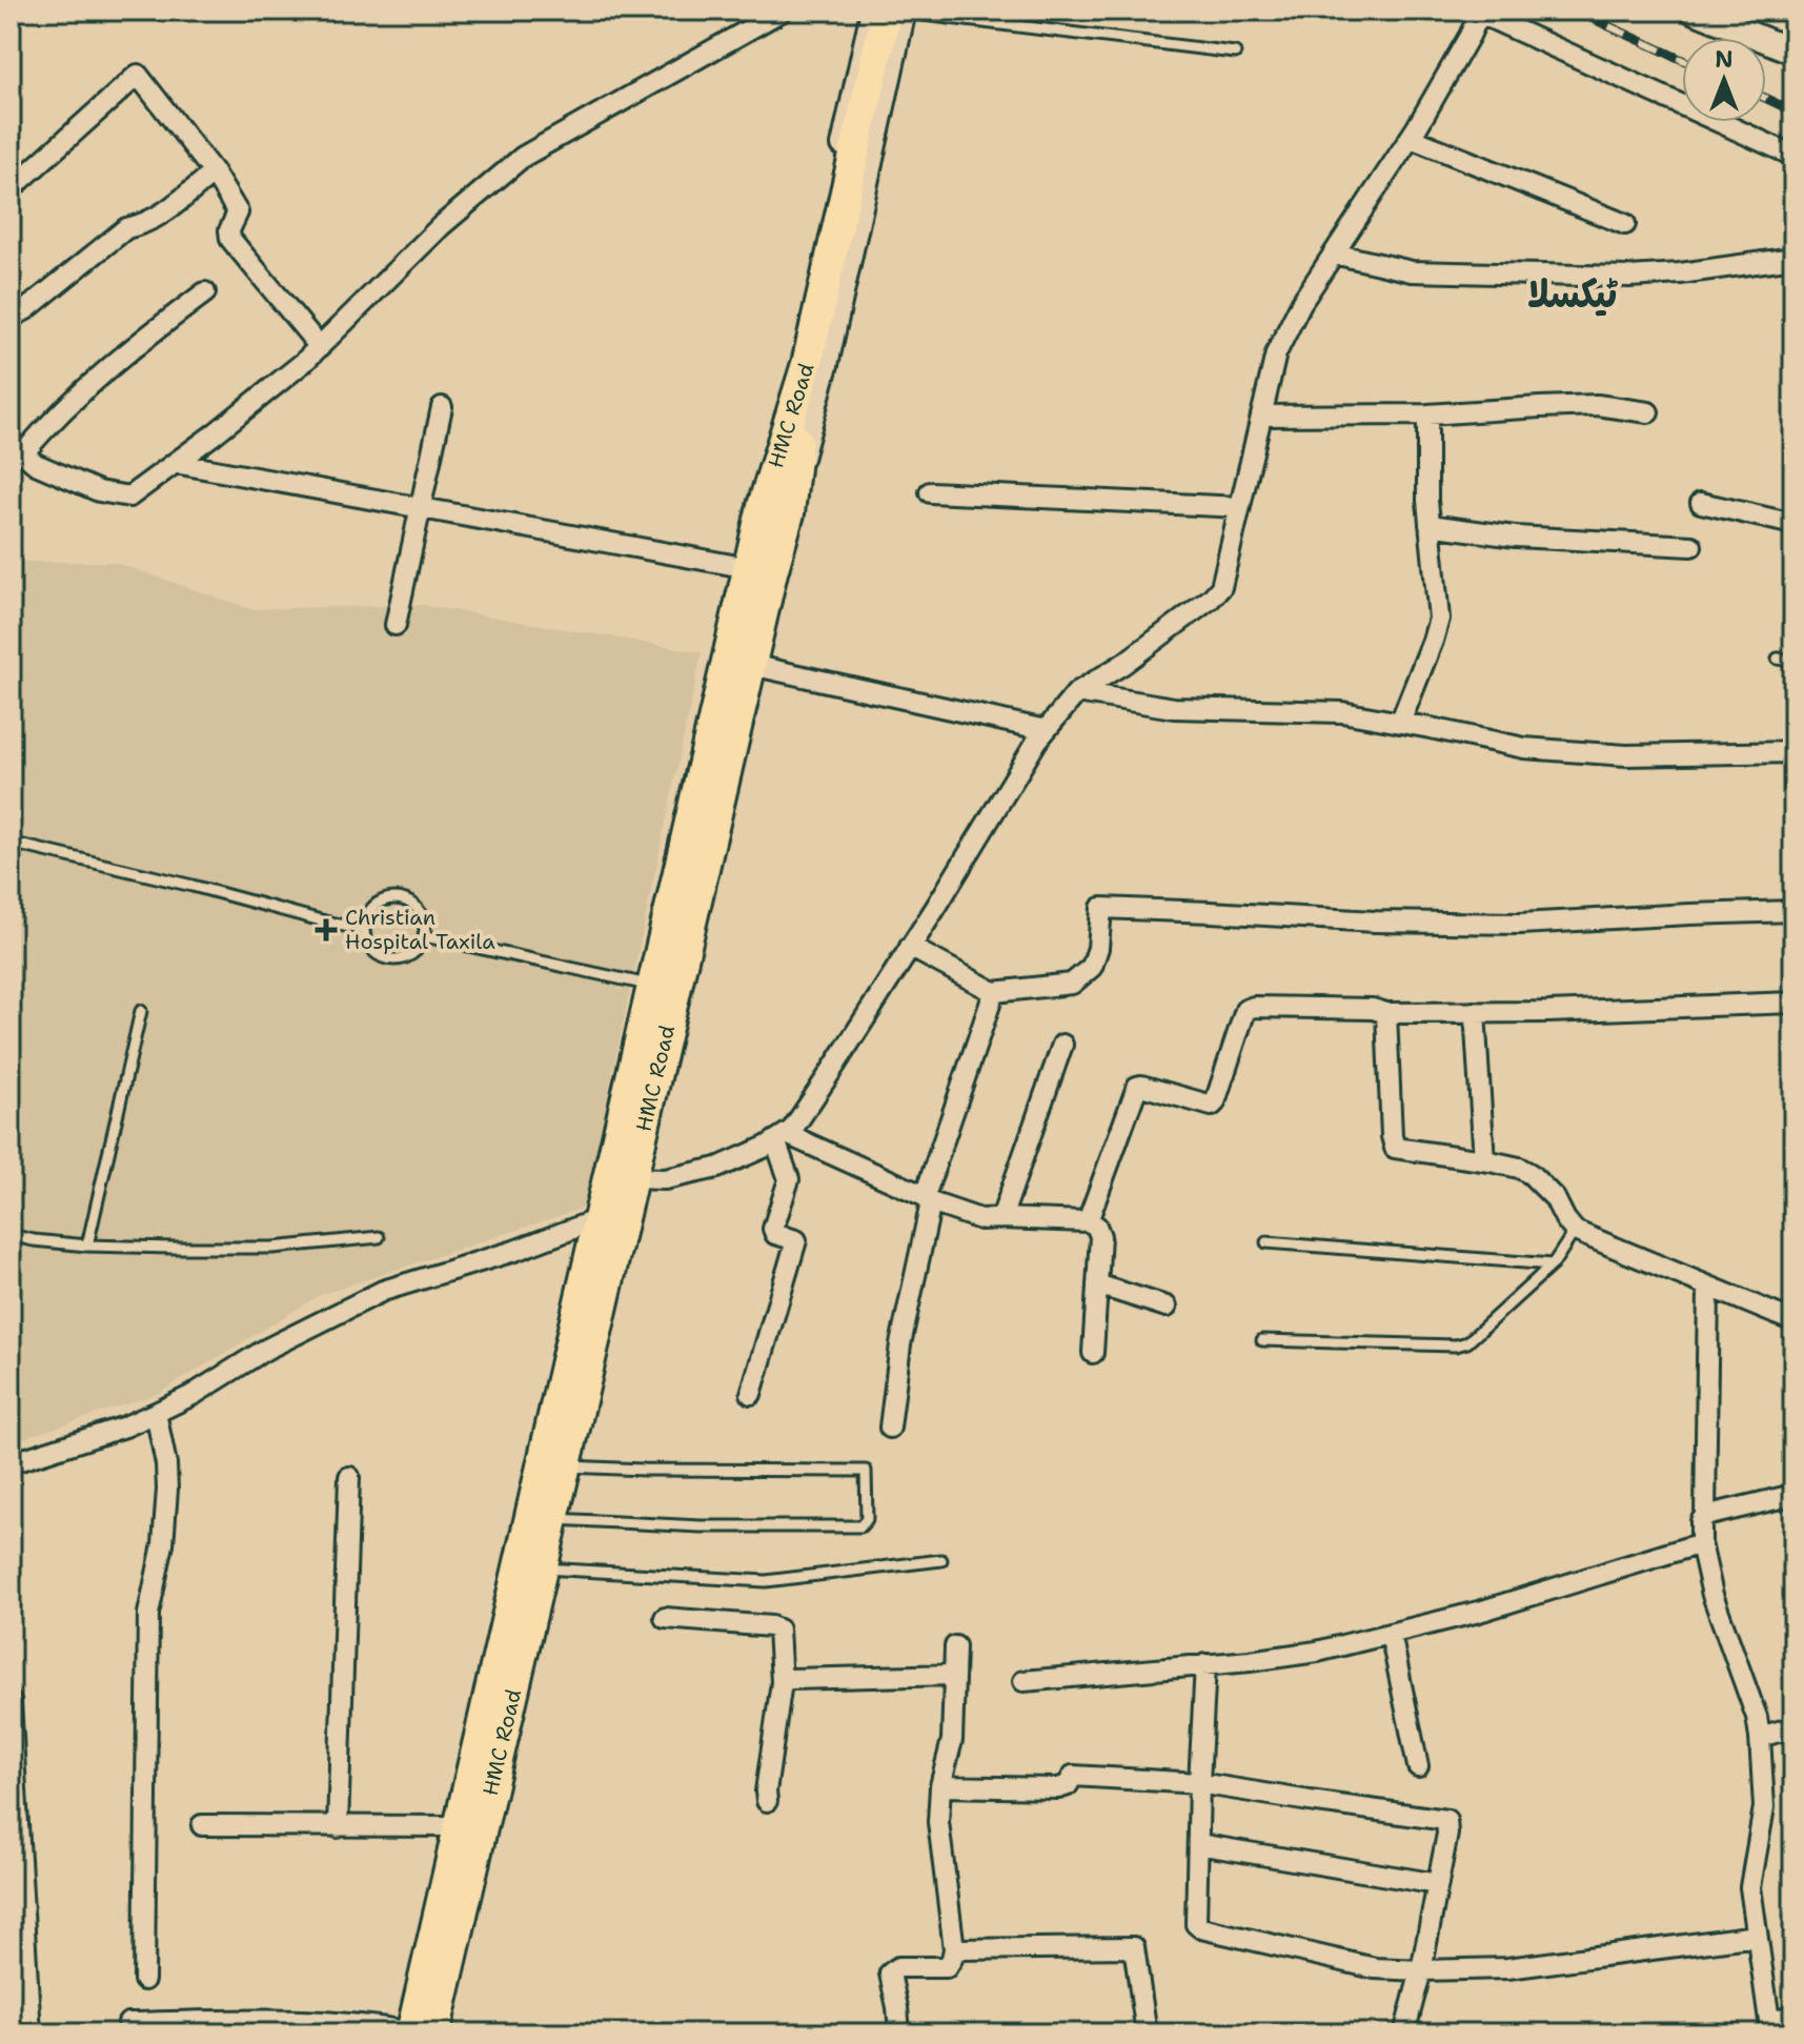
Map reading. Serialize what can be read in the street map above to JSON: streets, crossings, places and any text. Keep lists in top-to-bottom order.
{
  "streets": {
    "main road": ["HMC Road"]
  },
  "districts": ["ٹیکسلا"],
  "places": {
    "health": ["Christian Hospital Taxila"]
  },
  "north": "top"
}
